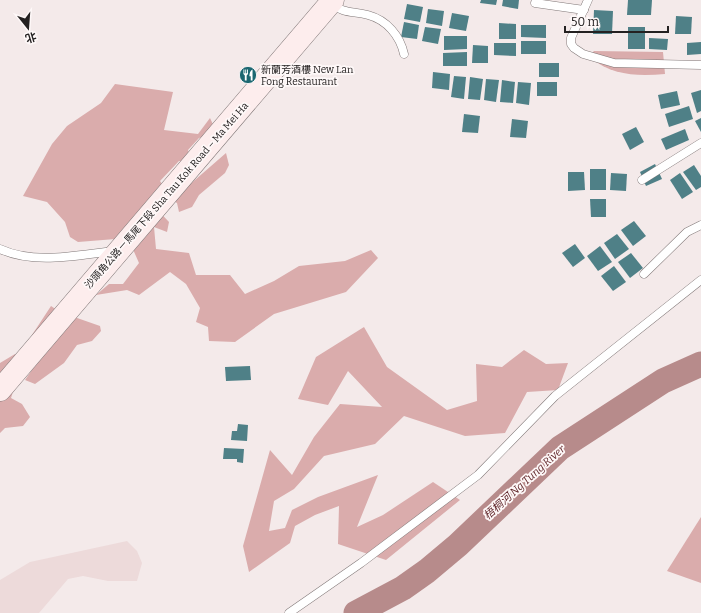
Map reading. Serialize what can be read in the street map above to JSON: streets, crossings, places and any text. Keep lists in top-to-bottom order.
{
  "streets": {
    "main road": ["沙頭角公路－馬尾下段 Sha Tau Kok Road – Ma Mei Ha"]
  },
  "water": ["梧桐河 Ng Tung River"],
  "places": {
    "restaurant": ["新蘭芳酒樓 New Lan Fong Restaurant"]
  },
  "scale_bar": "50 m",
  "north": "bottom"
}
